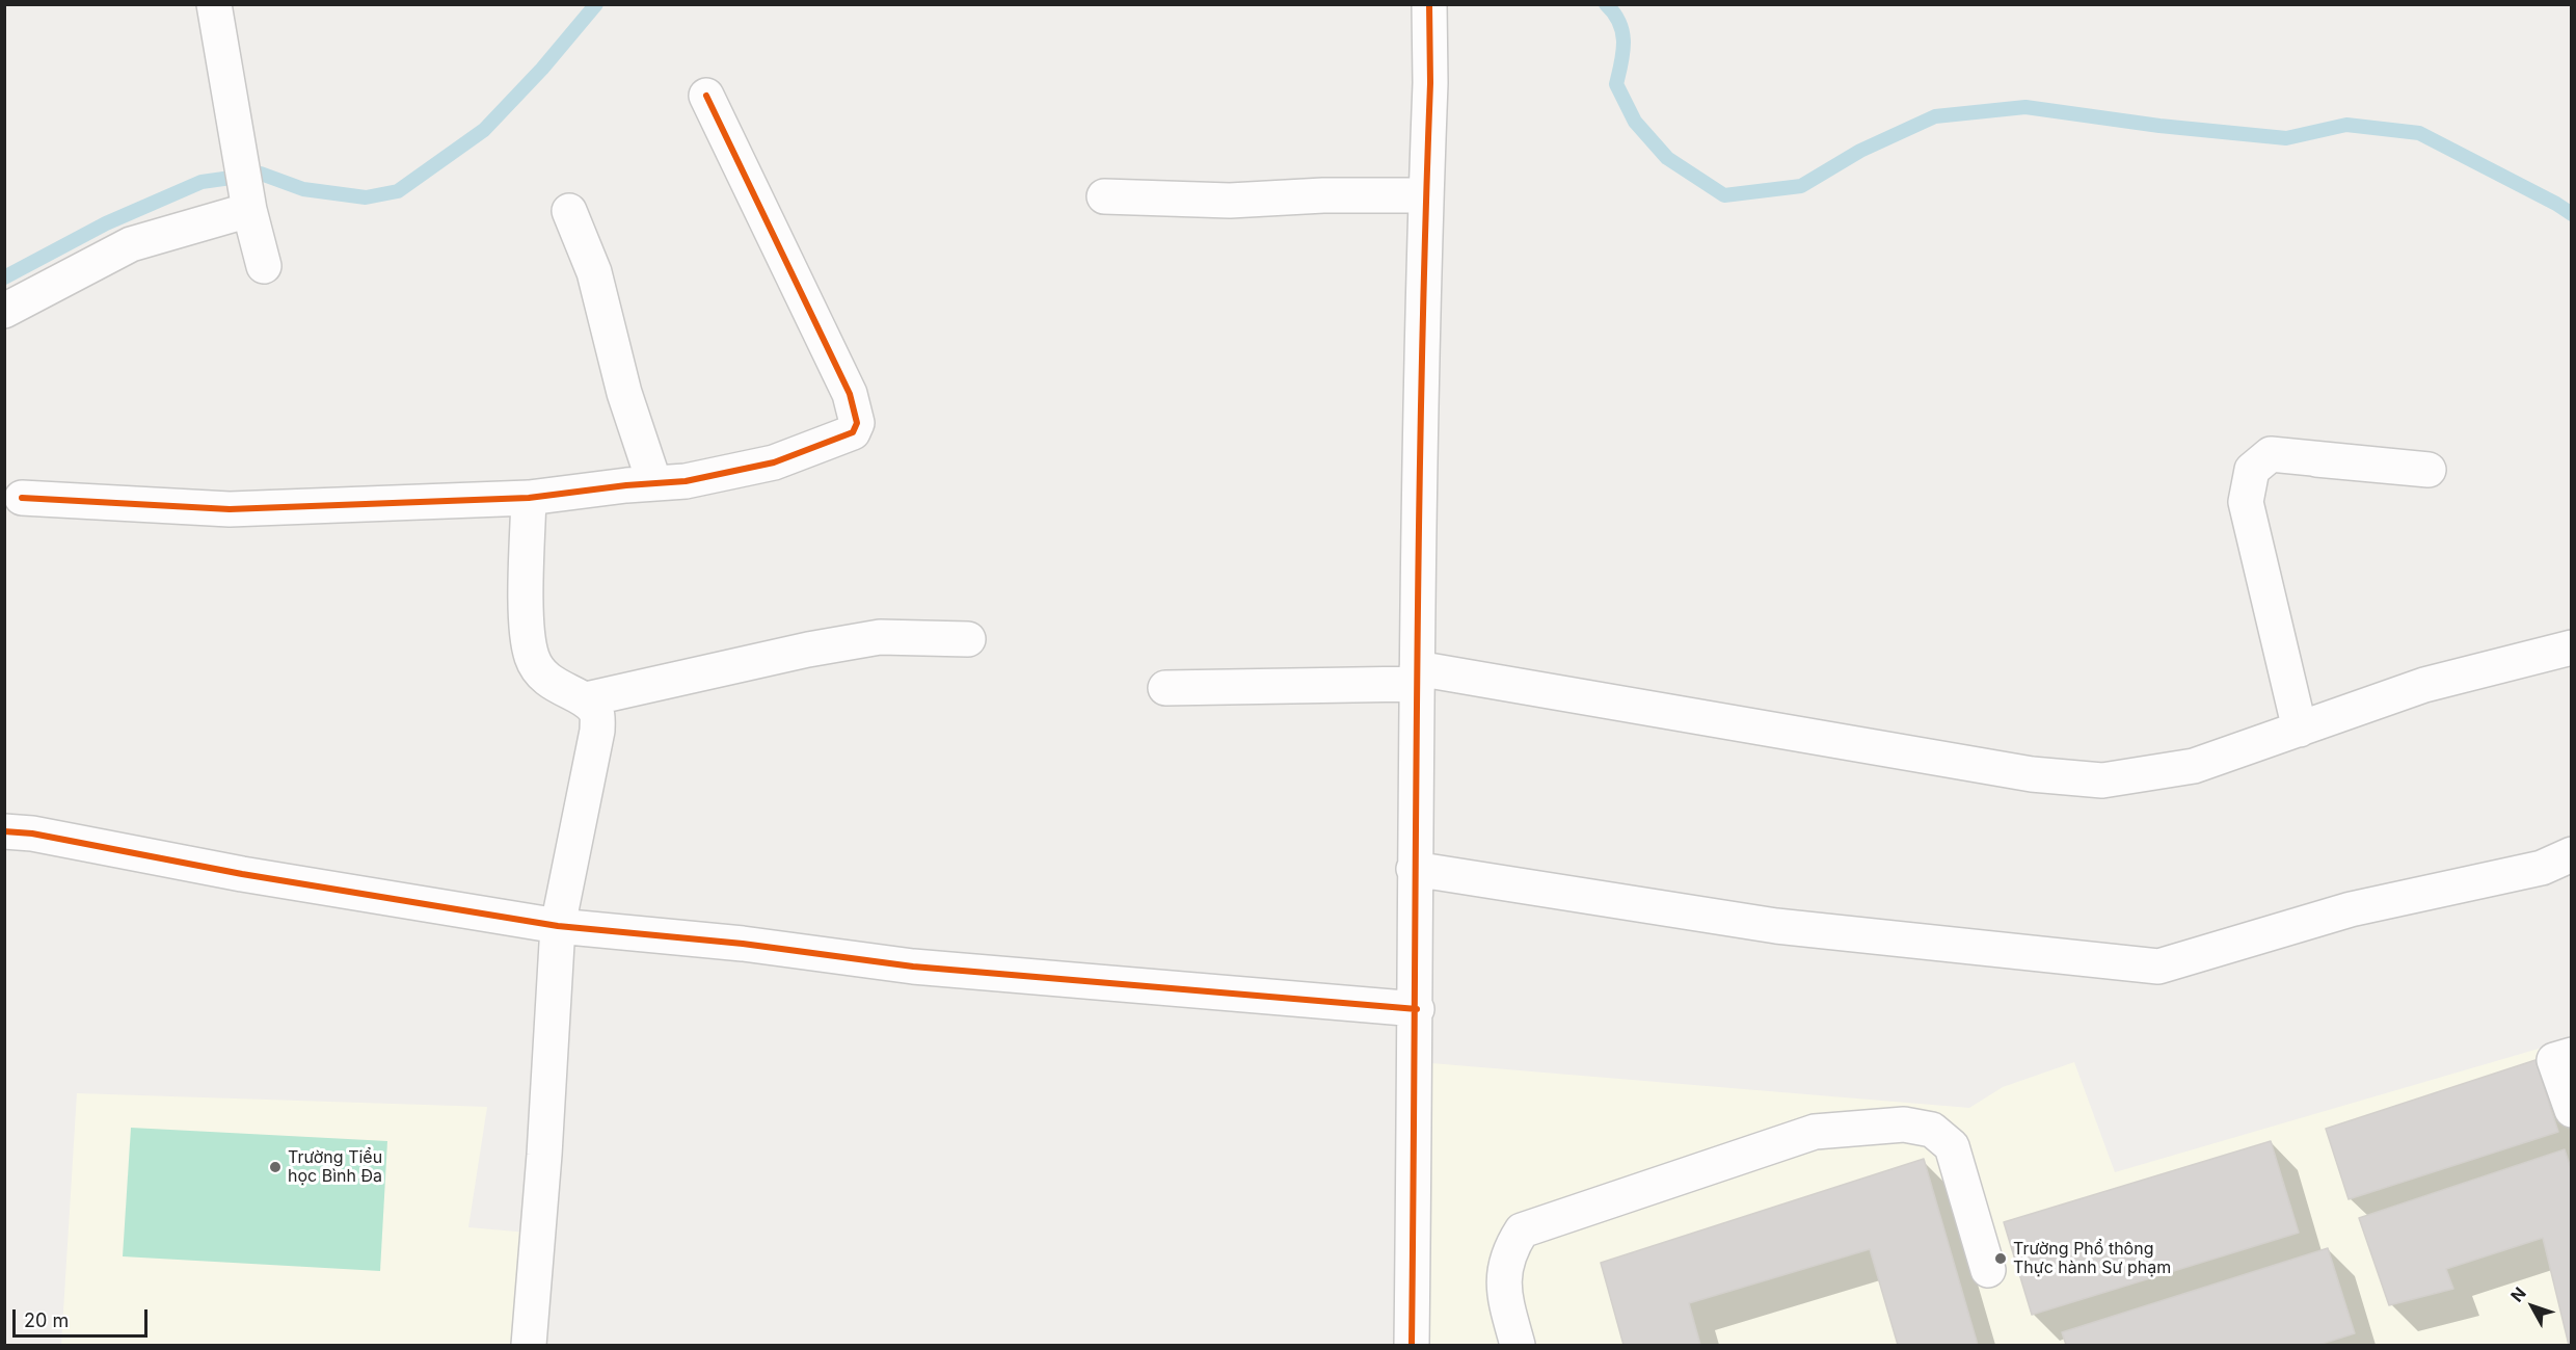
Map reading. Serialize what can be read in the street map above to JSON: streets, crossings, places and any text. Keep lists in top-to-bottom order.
{
  "places": ["Trường Tiểu học Bình Đa", "Trường Phổ thông Thực hành Sư phạm"],
  "scale_bar": "20 m",
  "north": "top left"
}
